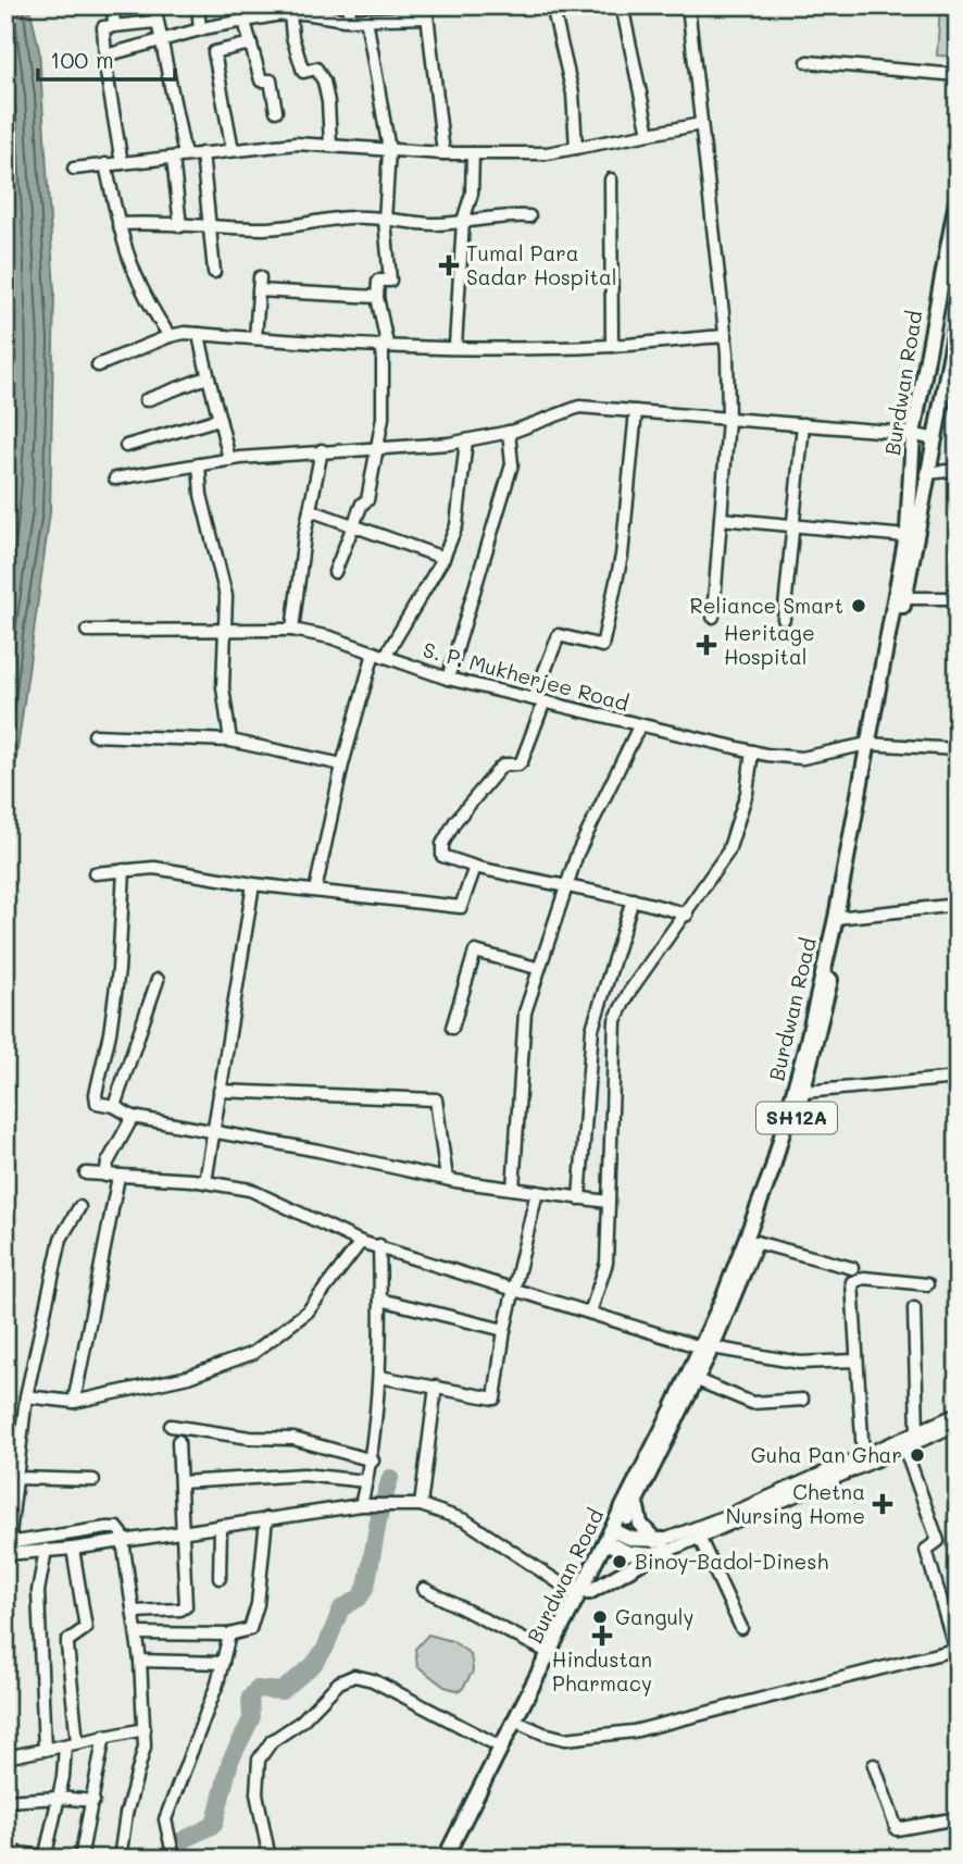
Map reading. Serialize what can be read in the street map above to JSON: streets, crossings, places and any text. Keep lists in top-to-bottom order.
{
  "streets": {
    "main road": ["Burdwan Road", "SH12A"],
    "street": ["S. P. Mukherjee Road"]
  },
  "crossings": [
    ["Burdwan Road", "S. P. Mukherjee Road"]
  ],
  "places": {
    "health": [
      "Tumal Para Sadar Hospital",
      "Heritage Hospital",
      "Chetna Nursing Home",
      "Hindustan Pharmacy"
    ],
    "other": [
      "Reliance Smart",
      "Guha Pan Ghar",
      "Binoy-Badol-Dinesh",
      "Ganguly"
    ]
  },
  "scale_bar": "100 m"
}
